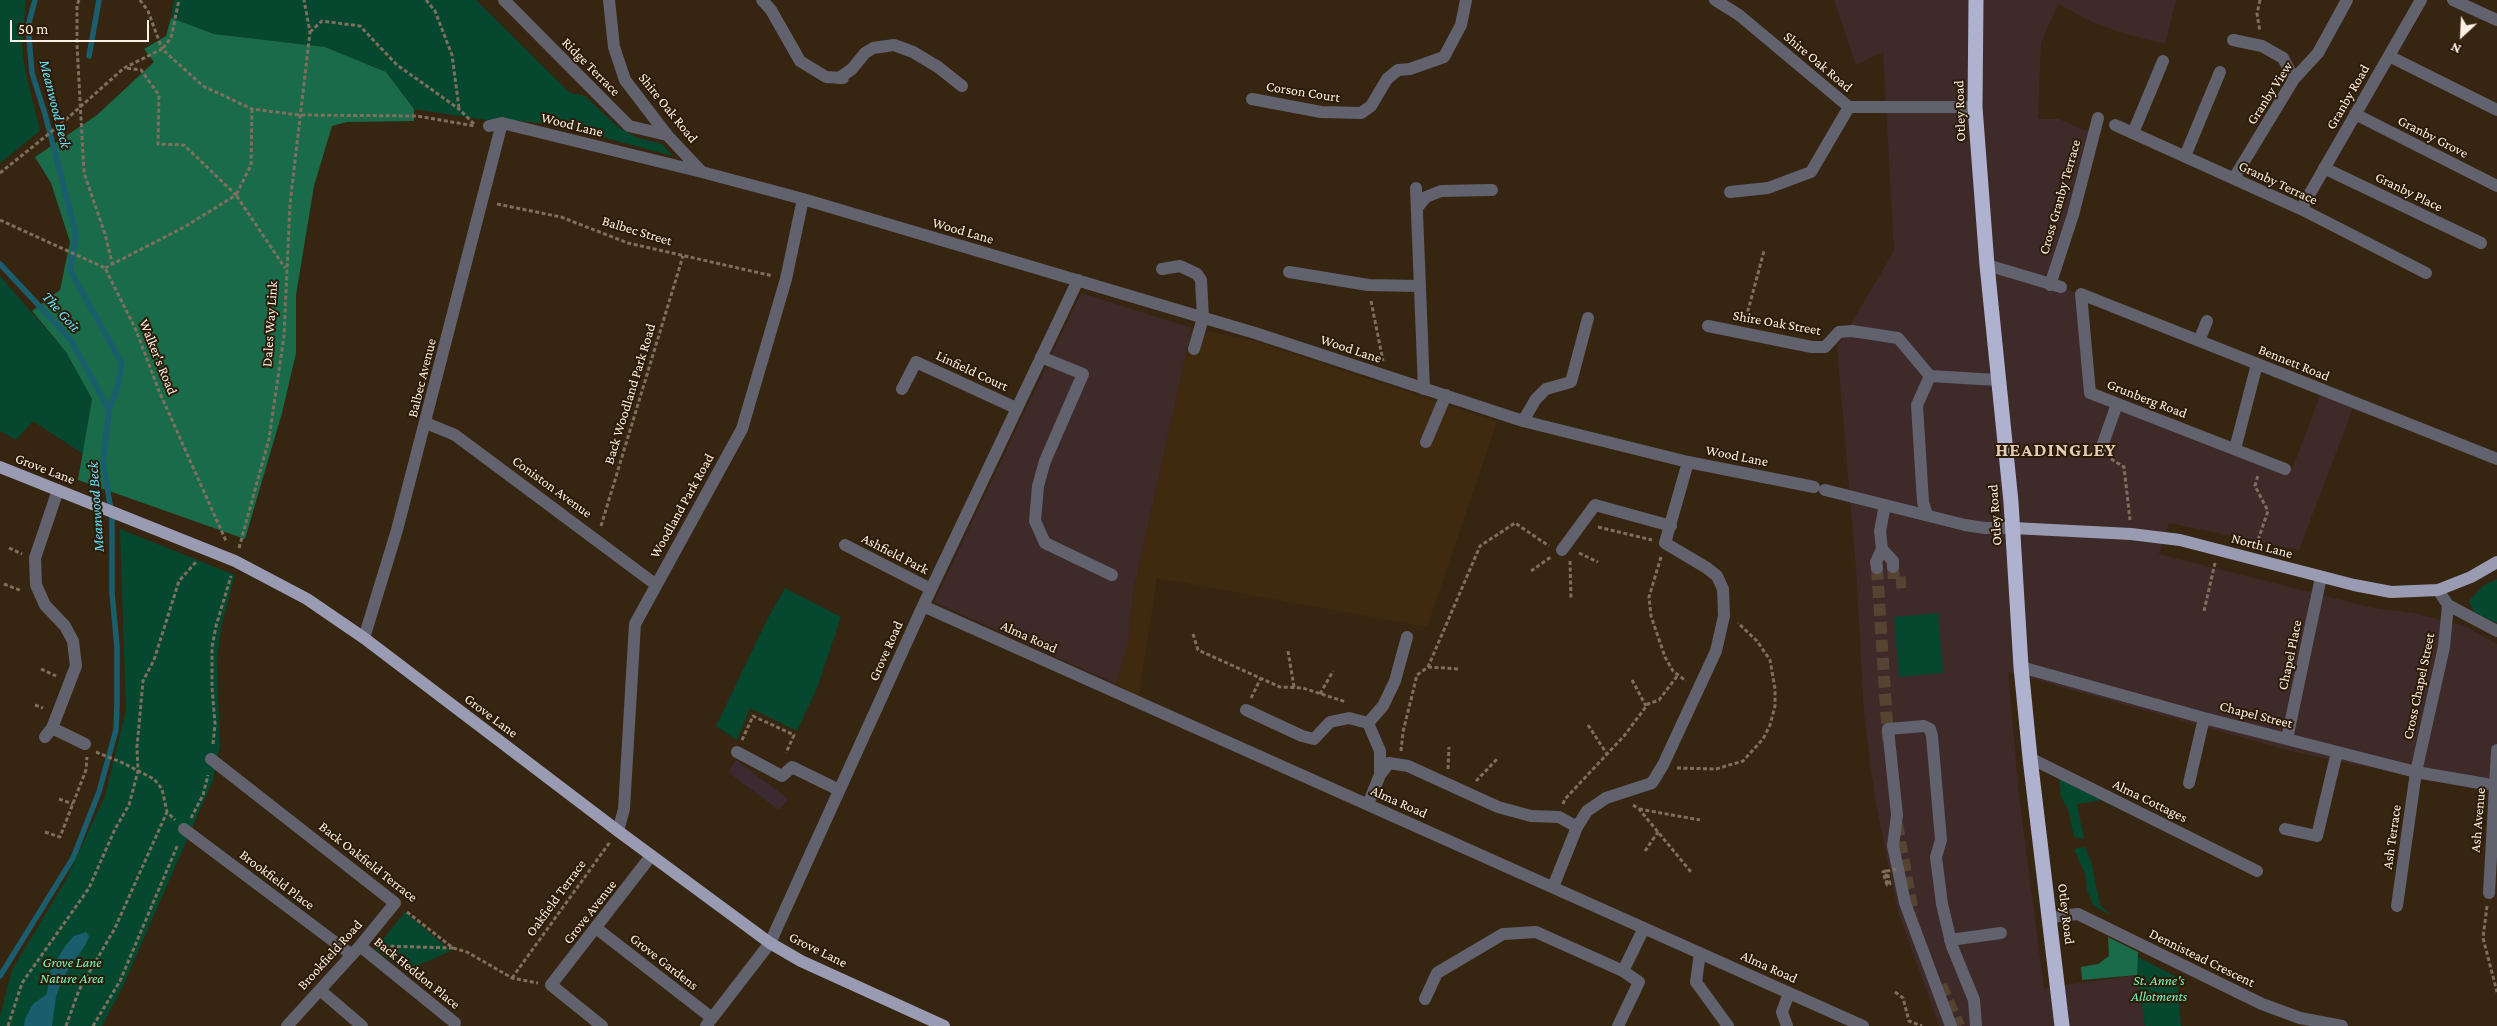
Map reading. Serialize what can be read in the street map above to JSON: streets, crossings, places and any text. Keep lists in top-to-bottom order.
{
  "streets": {
    "highway": ["Otley Road"],
    "main road": ["Grove Lane", "North Lane"],
    "street": [
      "Shire Oak Road",
      "Ridge Terrace",
      "Corson Court",
      "Granby View",
      "Granby Road",
      "Wood Lane",
      "Granby Grove",
      "Granby Terrace",
      "Granby Place",
      "Cross Granby Terrace",
      "Shire Oak Street",
      "Bennett Road",
      "Linfield Court",
      "Balbec Avenue",
      "Grunberg Road",
      "Coniston Avenue",
      "Woodland Park Road",
      "Ashfield Park",
      "Alma Road",
      "Grove Road",
      "Chapel Place",
      "Cross Chapel Street",
      "Chapel Street",
      "Alma Cottages",
      "Ash Avenue",
      "Ash Terrace",
      "Back Oakfield Terrace",
      "Brookfield Place",
      "Grove Avenue",
      "Brookfield Road",
      "Dennistead Crescent",
      "Grove Gardens",
      "Back Heddon Place"
    ],
    "path": [
      "Balbec Street",
      "Dales Way Link",
      "Walker's Road",
      "Back Woodland Park Road",
      "Oakfield Terrace"
    ]
  },
  "crossings": [
    ["Shire Oak Road", "Ridge Terrace"],
    ["Shire Oak Road", "Otley Road"],
    ["Shire Oak Road", "Wood Lane"],
    ["Granby View", "Granby Terrace"],
    ["Granby Road", "Granby Grove"],
    ["Granby Road", "Granby Terrace"],
    ["Granby Road", "Granby Place"],
    ["Otley Road", "Wood Lane"],
    ["Otley Road", "Cross Granby Terrace"],
    ["Otley Road", "North Lane"],
    ["Otley Road", "Chapel Street"],
    ["Otley Road", "Alma Cottages"],
    ["Otley Road", "Dennistead Crescent"],
    ["Wood Lane", "Balbec Avenue"],
    ["Wood Lane", "Woodland Park Road"],
    ["Wood Lane", "North Lane"],
    ["Wood Lane", "Grove Road"],
    ["Granby Terrace", "Cross Granby Terrace"],
    ["Balbec Street", "Balbec Avenue"],
    ["Balbec Street", "Back Woodland Park Road"],
    ["Balbec Street", "Woodland Park Road"],
    ["Dales Way Link", "Walker's Road"],
    ["Dales Way Link", "Grove Lane"],
    ["Dales Way Link", "Back Oakfield Terrace"],
    ["Dales Way Link", "Brookfield Place"],
    ["Walker's Road", "Grove Lane"],
    ["Bennett Road", "Grunberg Road"],
    ["Linfield Court", "Grove Road"],
    ["Balbec Avenue", "Grove Lane"],
    ["Balbec Avenue", "Coniston Avenue"],
    ["Back Woodland Park Road", "Coniston Avenue"],
    ["Grove Lane", "Woodland Park Road"],
    ["Grove Lane", "Grove Road"],
    ["Grove Lane", "Oakfield Terrace"],
    ["Grove Lane", "Grove Avenue"],
    ["Coniston Avenue", "Woodland Park Road"],
    ["Woodland Park Road", "Oakfield Terrace"],
    ["North Lane", "Chapel Place"],
    ["Ashfield Park", "Grove Road"],
    ["Alma Road", "Grove Road"],
    ["Grove Road", "Grove Gardens"],
    ["Chapel Place", "Chapel Street"],
    ["Cross Chapel Street", "Chapel Street"],
    ["Cross Chapel Street", "Ash Terrace"],
    ["Chapel Street", "Ash Terrace"],
    ["Back Oakfield Terrace", "Oakfield Terrace"],
    ["Back Oakfield Terrace", "Brookfield Road"],
    ["Brookfield Place", "Brookfield Road"],
    ["Brookfield Place", "Back Heddon Place"],
    ["Grove Avenue", "Grove Gardens"],
    ["Brookfield Road", "Back Heddon Place"]
  ],
  "districts": ["HEADINGLEY"],
  "water": ["Meanwood Beck", "The Goit"],
  "parks": ["Grove Lane Nature Area", "St. Anne's Allotments"],
  "scale_bar": "50 m",
  "north": "bottom left"
}
